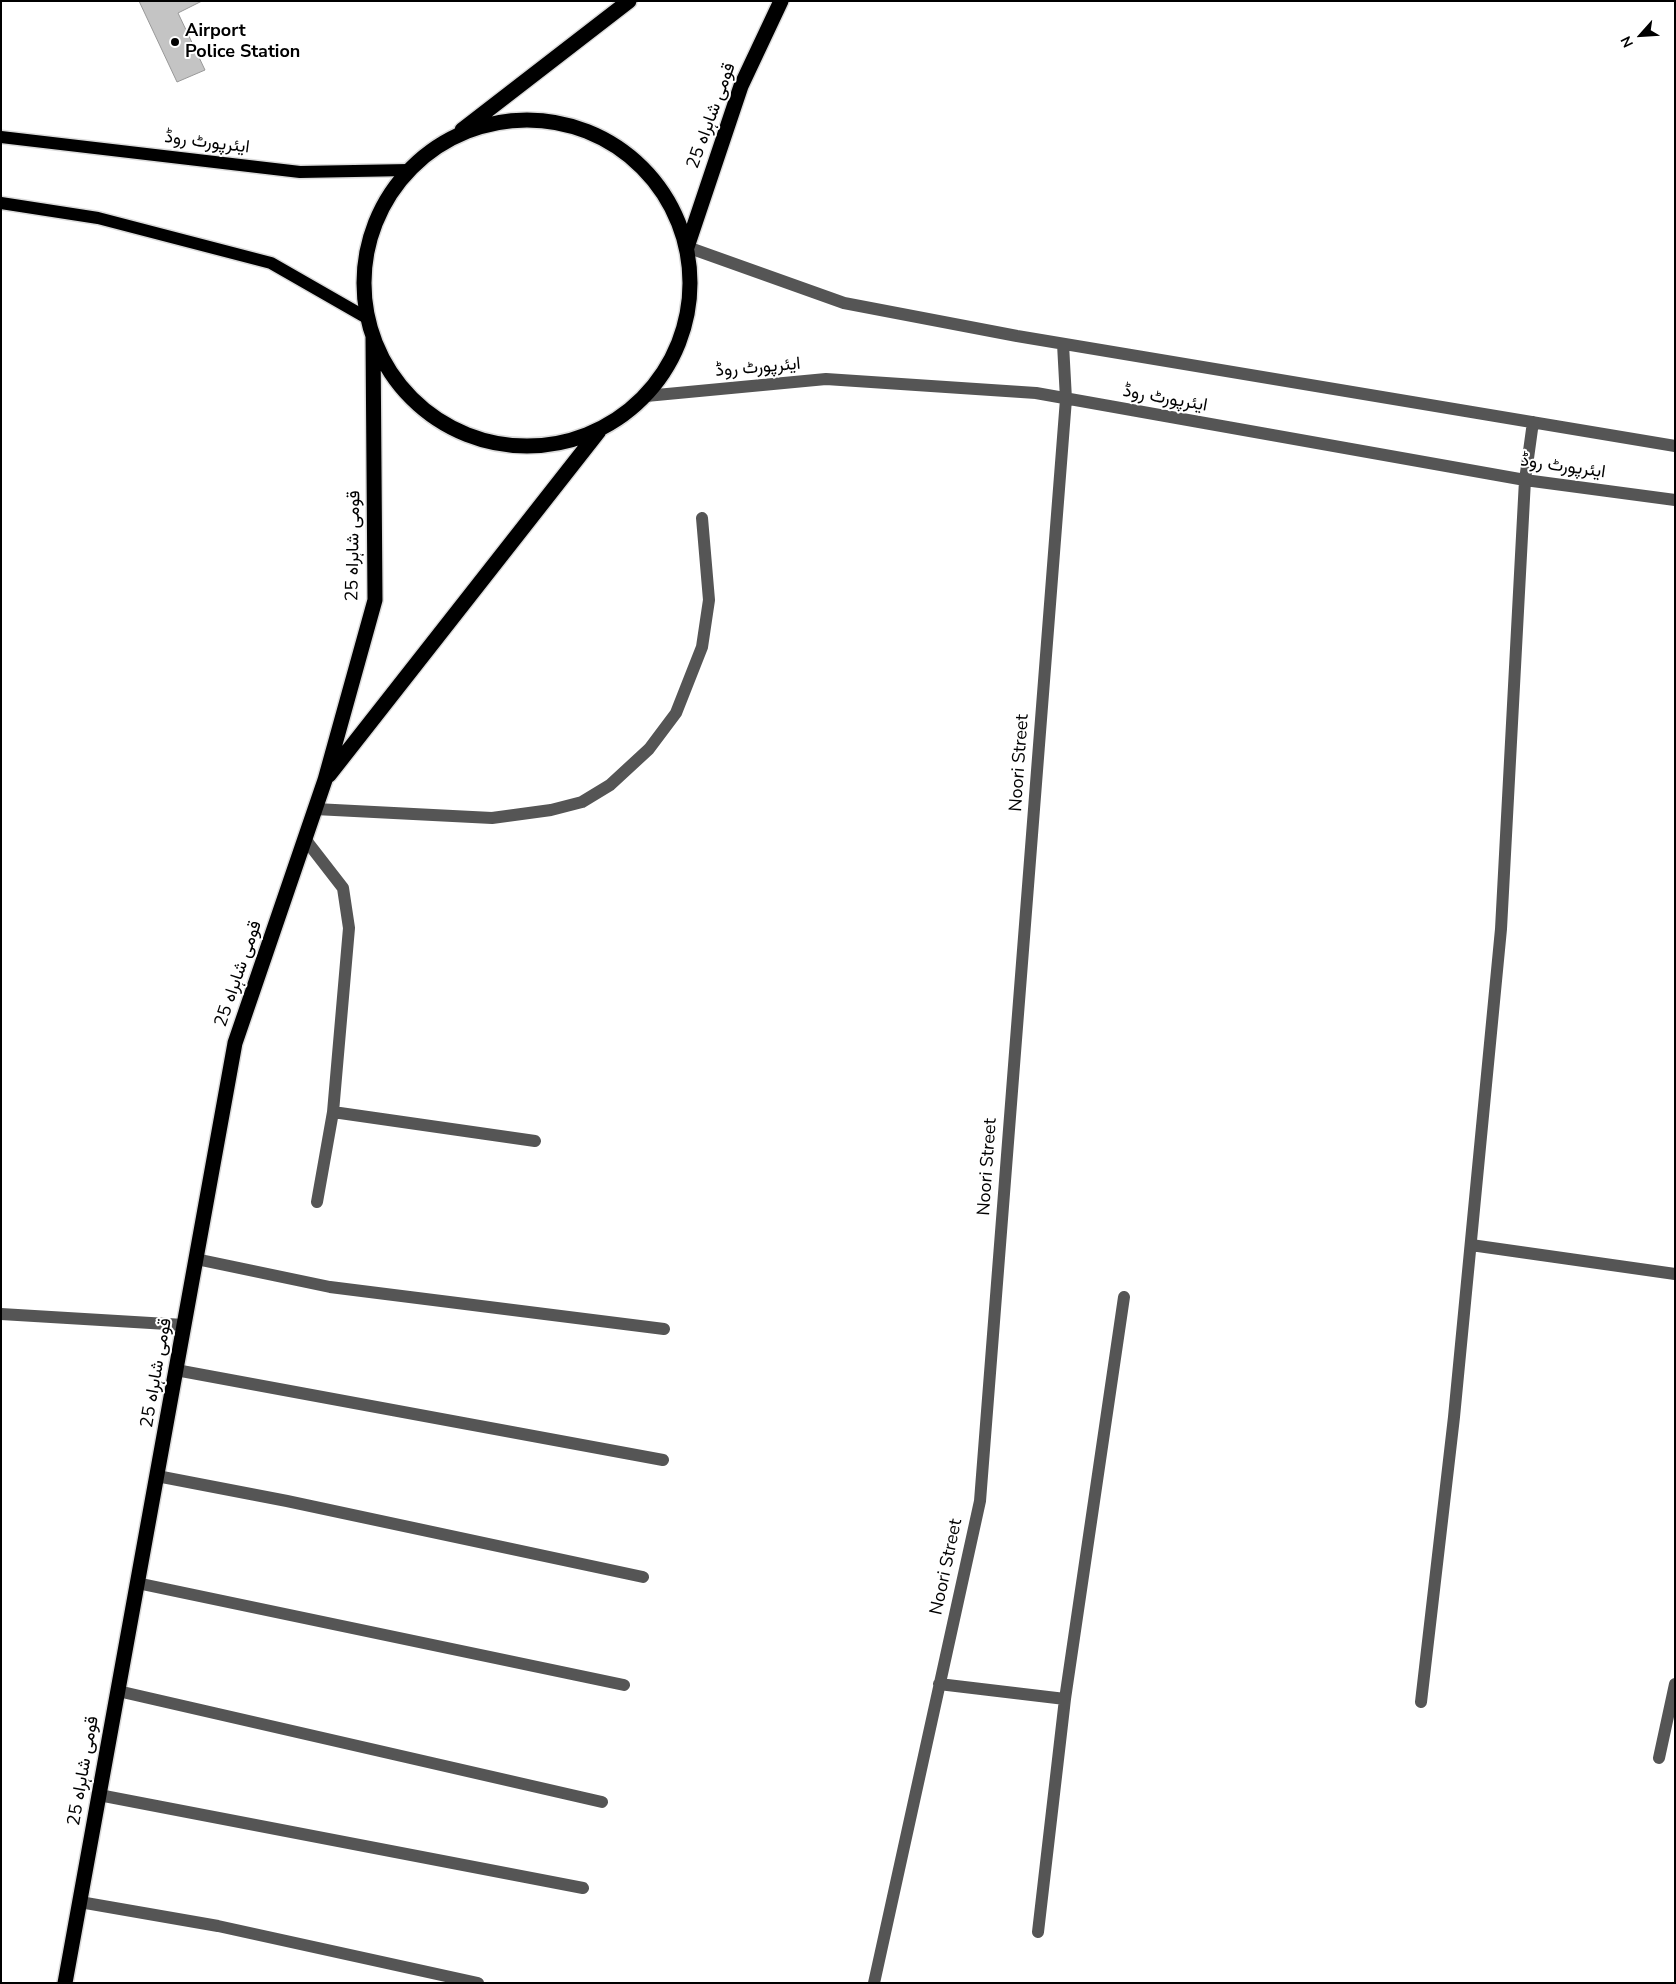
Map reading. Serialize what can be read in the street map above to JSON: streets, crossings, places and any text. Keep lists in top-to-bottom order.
{
  "streets": {
    "highway": ["قومی شاہراہ 25"],
    "main road": ["ایئرپورٹ روڈ"],
    "street": ["Noori Street"]
  },
  "crossings": [
    ["قومی شاہراہ 25", "ایئرپورٹ روڈ"],
    ["ایئرپورٹ روڈ", "Noori Street"]
  ],
  "places": ["Airport Police Station"],
  "north": "bottom left"
}
